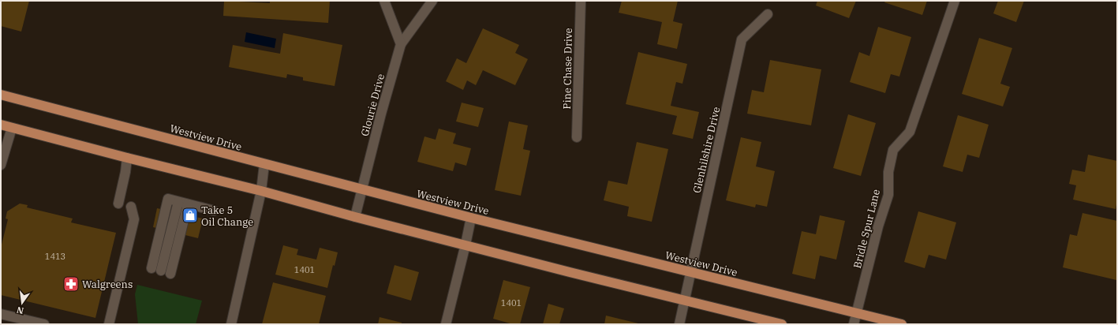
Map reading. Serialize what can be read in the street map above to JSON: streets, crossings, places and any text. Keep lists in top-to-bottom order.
{
  "streets": {
    "main road": ["Westview Drive"],
    "street": [
      "Pine Chase Drive",
      "Glourie Drive",
      "Glenhilshire Drive",
      "Bridle Spur Lane"
    ]
  },
  "crossings": [
    ["Glourie Drive", "Westview Drive"],
    ["Westview Drive", "Glenhilshire Drive"],
    ["Westview Drive", "Bridle Spur Lane"]
  ],
  "places": {
    "shop": ["Take 5 Oil Change"],
    "pharmacy": ["Walgreens"]
  },
  "house_numbers": ["1413", "1401", "1401"],
  "north": "bottom"
}
